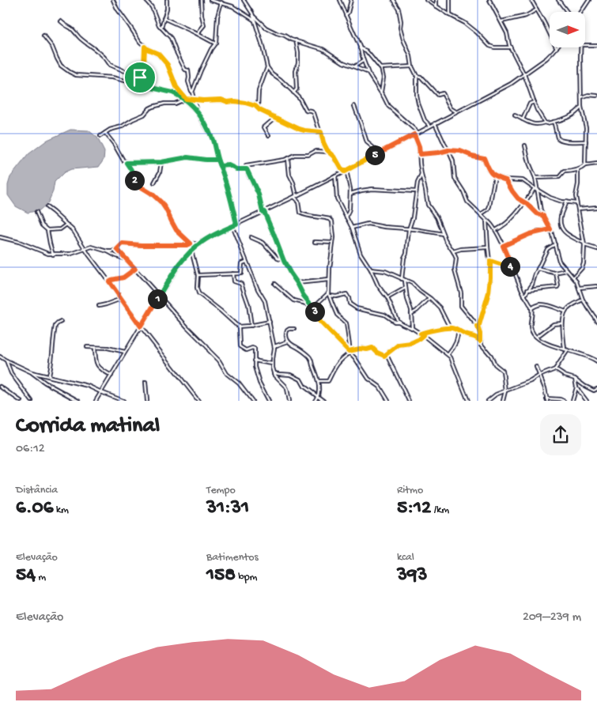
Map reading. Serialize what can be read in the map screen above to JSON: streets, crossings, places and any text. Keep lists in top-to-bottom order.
{
  "north": "right",
  "page": {
    "pins": [
      "5",
      "2",
      "4",
      "1",
      "3"
    ],
    "heading": ["Corrida matinal", "06:12"],
    "stats": [
      ["Distância", "6.06 km"],
      ["Tempo", "31:31"],
      ["Ritmo", "5:12 /km"],
      ["Elevação", "54 m"],
      ["Batimentos", "158 bpm"],
      ["kcal", "393"]
    ],
    "chart": ["Elevação", "209–239 m"]
  }
}
